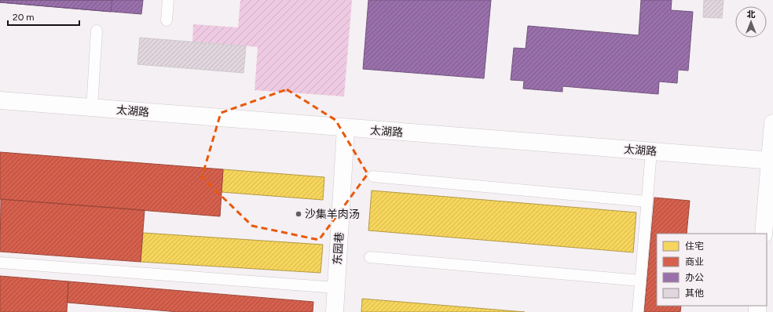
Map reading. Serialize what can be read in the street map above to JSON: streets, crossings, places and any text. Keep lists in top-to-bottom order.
{
  "streets": {
    "street": ["太湖路", "东园巷"]
  },
  "crossings": [
    ["太湖路", "东园巷"]
  ],
  "places": ["沙集羊肉汤"],
  "legend": [
    "住宅",
    "商业",
    "办公",
    "其他"
  ],
  "scale_bar": "20 m",
  "north": "top"
}
